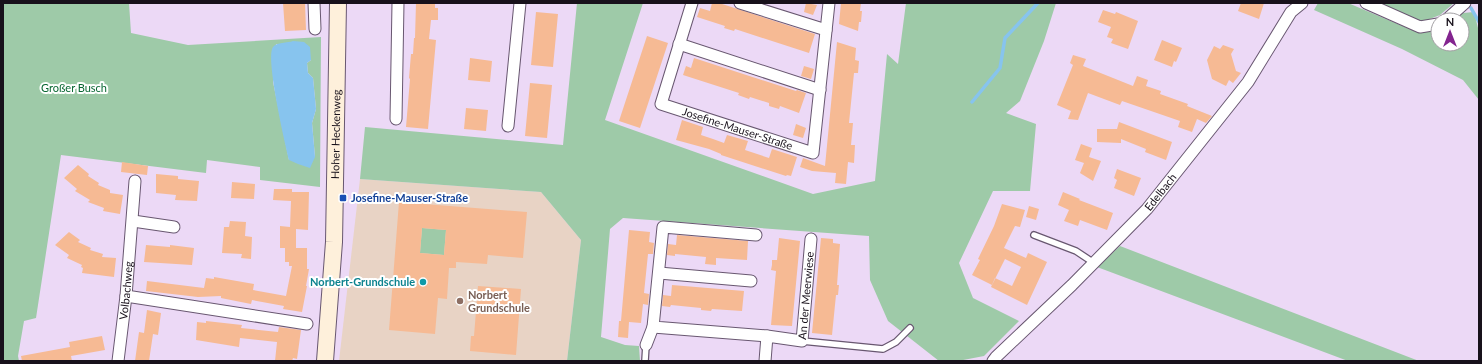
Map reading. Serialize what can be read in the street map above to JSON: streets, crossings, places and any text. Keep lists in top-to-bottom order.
{
  "streets": {
    "street": [
      "Josefine-Mauser-Straße",
      "Hoher Heckenweg",
      "Edelbach",
      "Volbachweg",
      "An der Meerwiese"
    ]
  },
  "parks": ["Großer Busch"],
  "places": {
    "transit": ["Josefine-Mauser-Straße"],
    "other": ["Norbert-Grundschule", "Norbert Grundschule"]
  },
  "north": "top"
}
